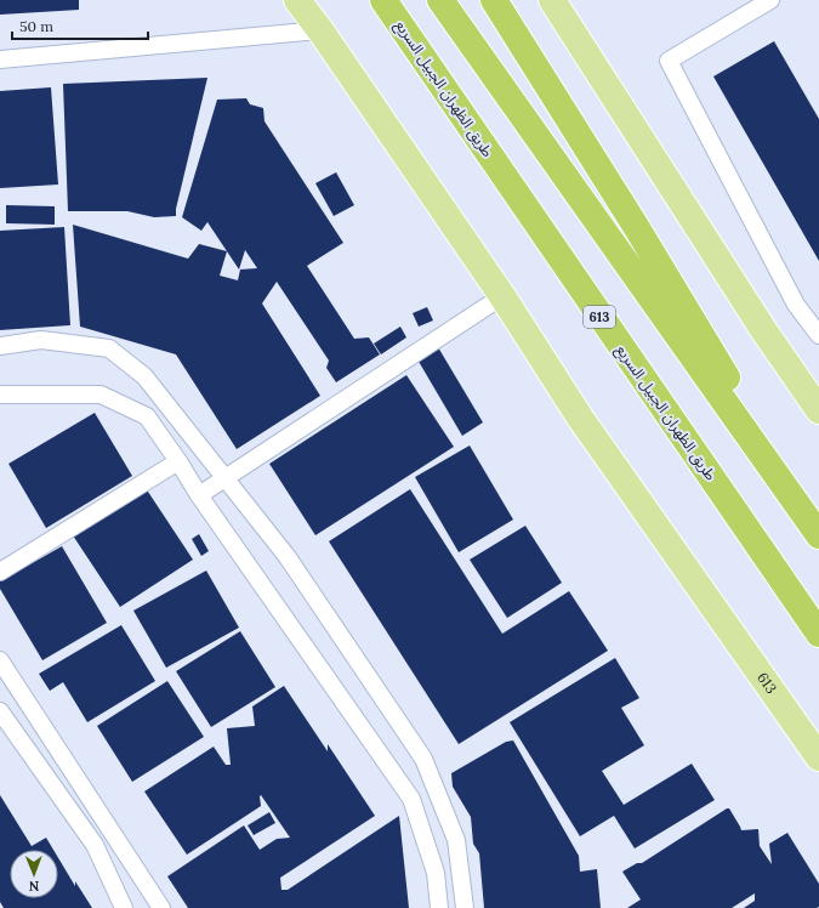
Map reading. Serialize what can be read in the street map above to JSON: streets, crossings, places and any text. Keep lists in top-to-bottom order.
{
  "streets": {
    "highway": ["طريق الظهران الجبيل السريع", "613"]
  },
  "scale_bar": "50 m",
  "north": "bottom"
}
